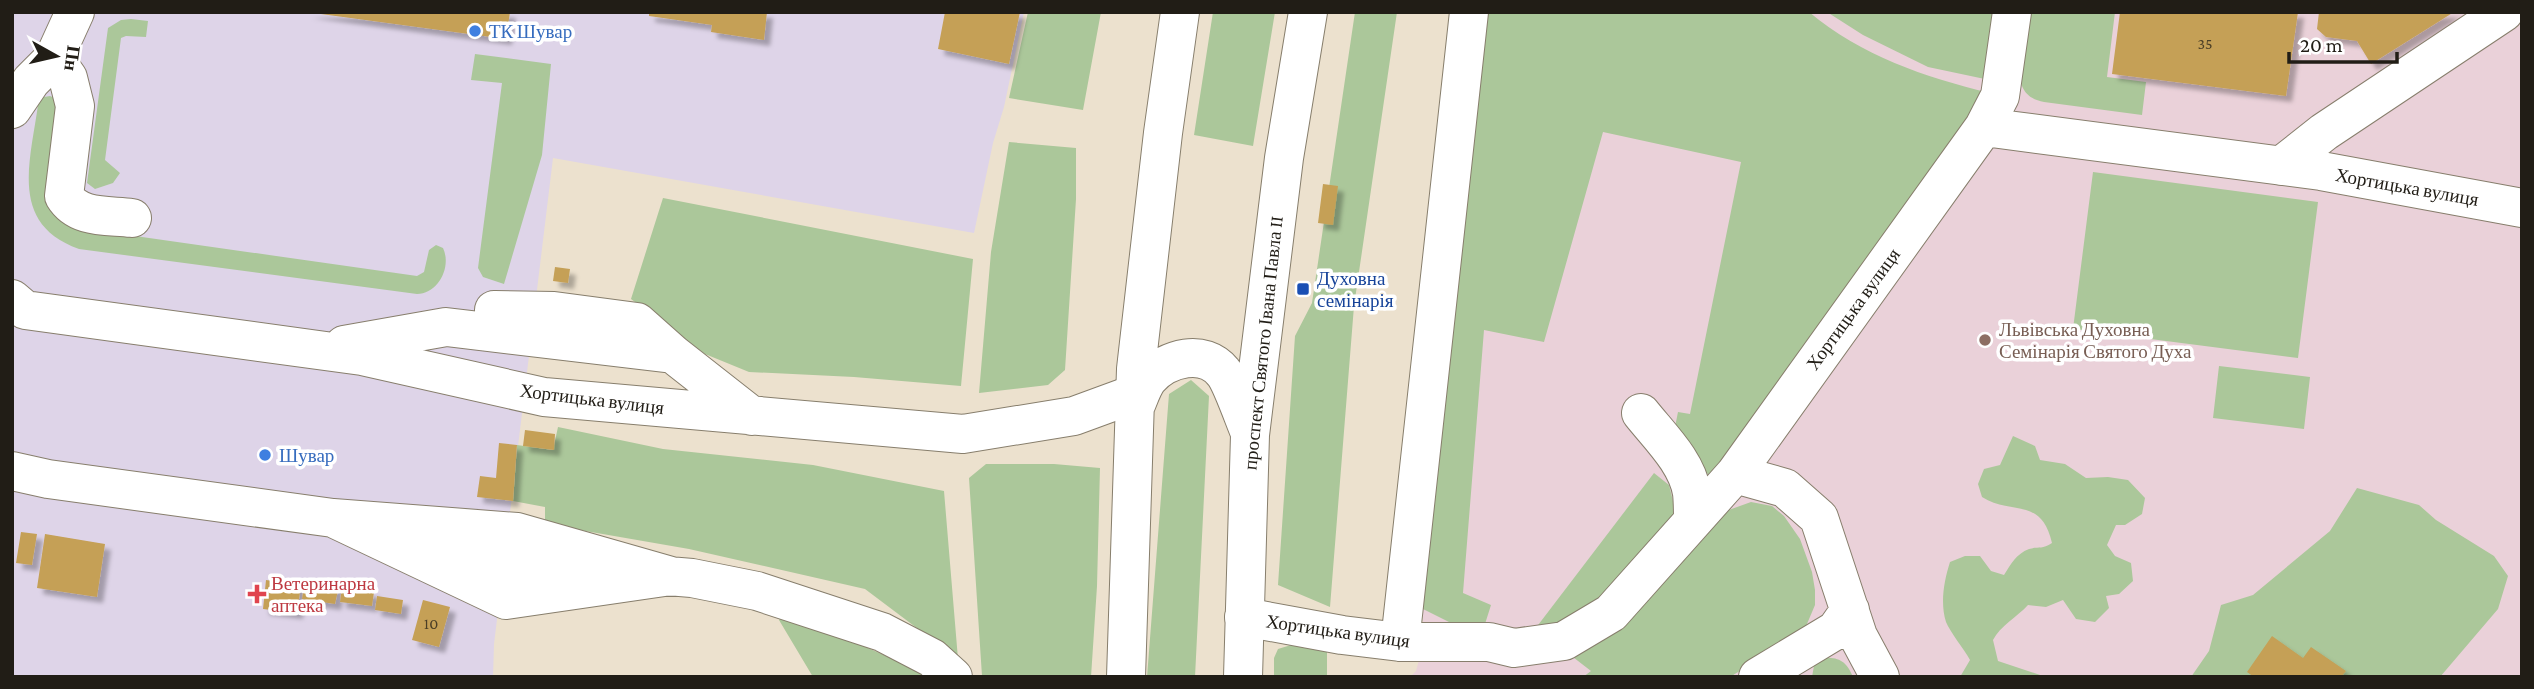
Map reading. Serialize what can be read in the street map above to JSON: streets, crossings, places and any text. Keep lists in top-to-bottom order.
{
  "streets": {
    "street": ["Хортицька вулиця", "проспект Святого Івана Павла II"]
  },
  "crossings": [
    ["Хортицька вулиця", "проспект Святого Івана Павла II"]
  ],
  "places": {
    "other": ["ТК Шувар", "Львівська Духовна Семінарія Святого Духа", "Шувар"],
    "transit": ["Духовна семінарія"],
    "health": ["Ветеринарна аптека"]
  },
  "house_numbers": ["35", "10"],
  "scale_bar": "20 m",
  "north": "right"
}
